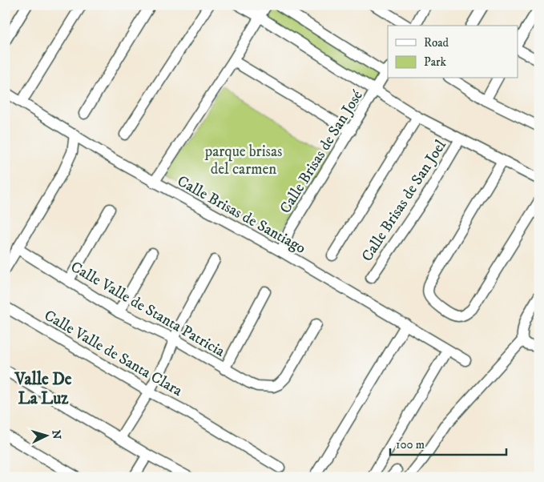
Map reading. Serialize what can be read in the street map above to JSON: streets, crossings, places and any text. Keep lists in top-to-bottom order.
{
  "streets": {
    "street": [
      "Calle Brisas de San José",
      "Calle Brisas de San Joel",
      "Calle Brisas de Santiago",
      "Calle Valle de Stanta Patricia",
      "Calle Valle de Santa Clara"
    ]
  },
  "crossings": [
    ["Calle Brisas de San José", "Calle Brisas de Santiago"]
  ],
  "districts": ["Valle De La Luz"],
  "parks": ["parque brisas del carmen"],
  "legend": ["Road", "Park"],
  "scale_bar": "100 m",
  "north": "right"
}
